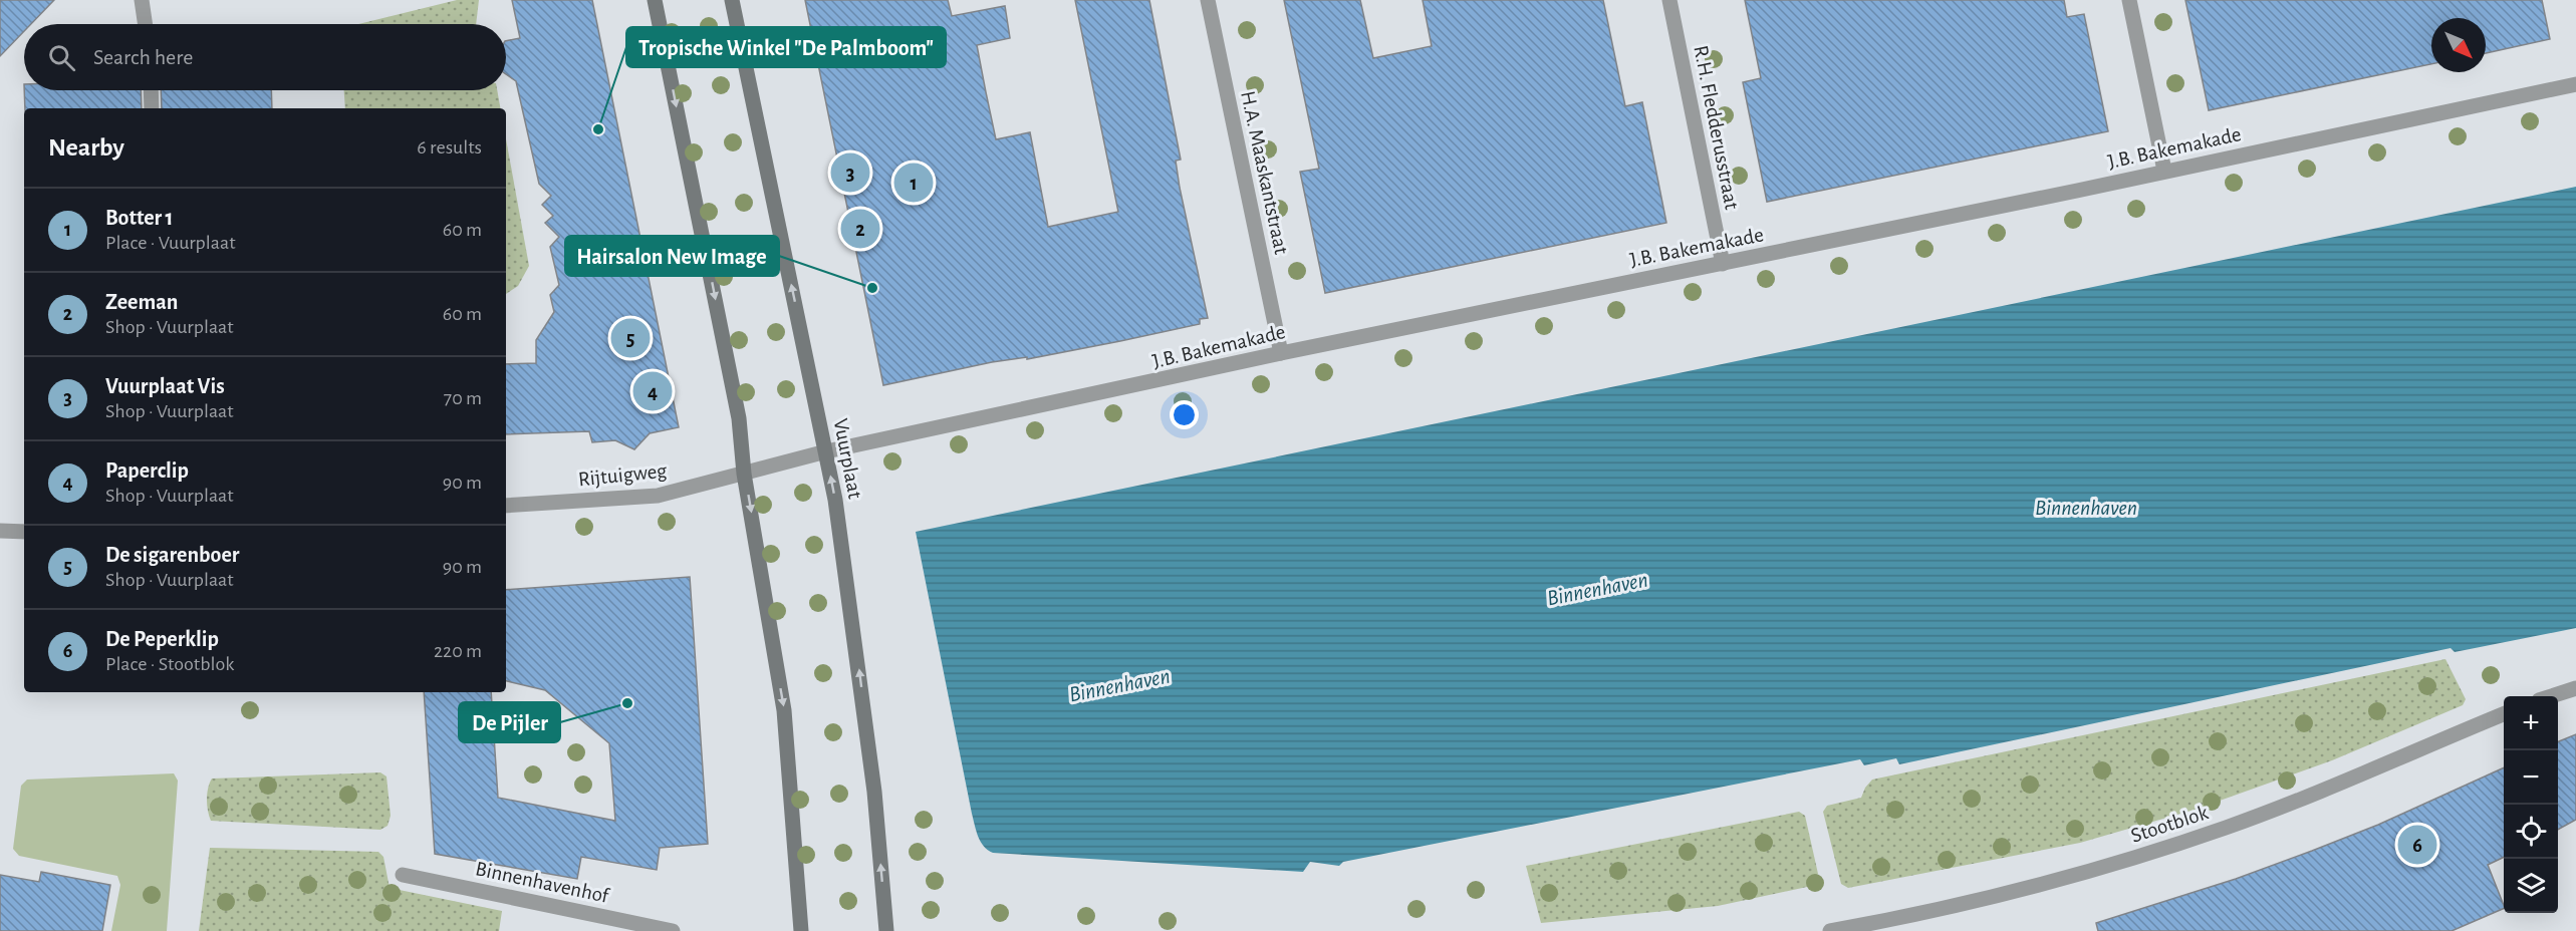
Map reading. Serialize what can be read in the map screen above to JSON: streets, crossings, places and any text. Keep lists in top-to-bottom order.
{
  "streets": {
    "street": [
      "R.H. Fledderusstraat",
      "J.B. Bakemakade",
      "H.A. Maaskantstraat",
      "Vuurplaat",
      "Rijtuigweg",
      "Stootblok",
      "Binnenhavenhof"
    ]
  },
  "crossings": [
    ["R.H. Fledderusstraat", "J.B. Bakemakade"],
    ["J.B. Bakemakade", "H.A. Maaskantstraat"],
    ["J.B. Bakemakade", "Vuurplaat"],
    ["J.B. Bakemakade", "Rijtuigweg"]
  ],
  "water": ["Binnenhaven"],
  "places": ["Tropische Winkel \"De Palmboom\"", "Hairsalon New Image", "De Pijler"],
  "north": "bottom right",
  "page": {
    "search": "Search here",
    "heading": ["Nearby", "6 results"],
    "pins": [
      "3",
      "1",
      "2",
      "5",
      "4",
      "6"
    ],
    "list": [
      {
        "mark": "1",
        "name": "Botter 1",
        "note": "Place · Vuurplaat",
        "value": "60 m"
      },
      {
        "mark": "2",
        "name": "Zeeman",
        "note": "Shop · Vuurplaat",
        "value": "60 m"
      },
      {
        "mark": "3",
        "name": "Vuurplaat Vis",
        "note": "Shop · Vuurplaat",
        "value": "70 m"
      },
      {
        "mark": "4",
        "name": "Paperclip",
        "note": "Shop · Vuurplaat",
        "value": "90 m"
      },
      {
        "mark": "5",
        "name": "De sigarenboer",
        "note": "Shop · Vuurplaat",
        "value": "90 m"
      },
      {
        "mark": "6",
        "name": "De Peperklip",
        "note": "Place · Stootblok",
        "value": "220 m"
      }
    ],
    "map_buttons": ["+", "−"]
  }
}
